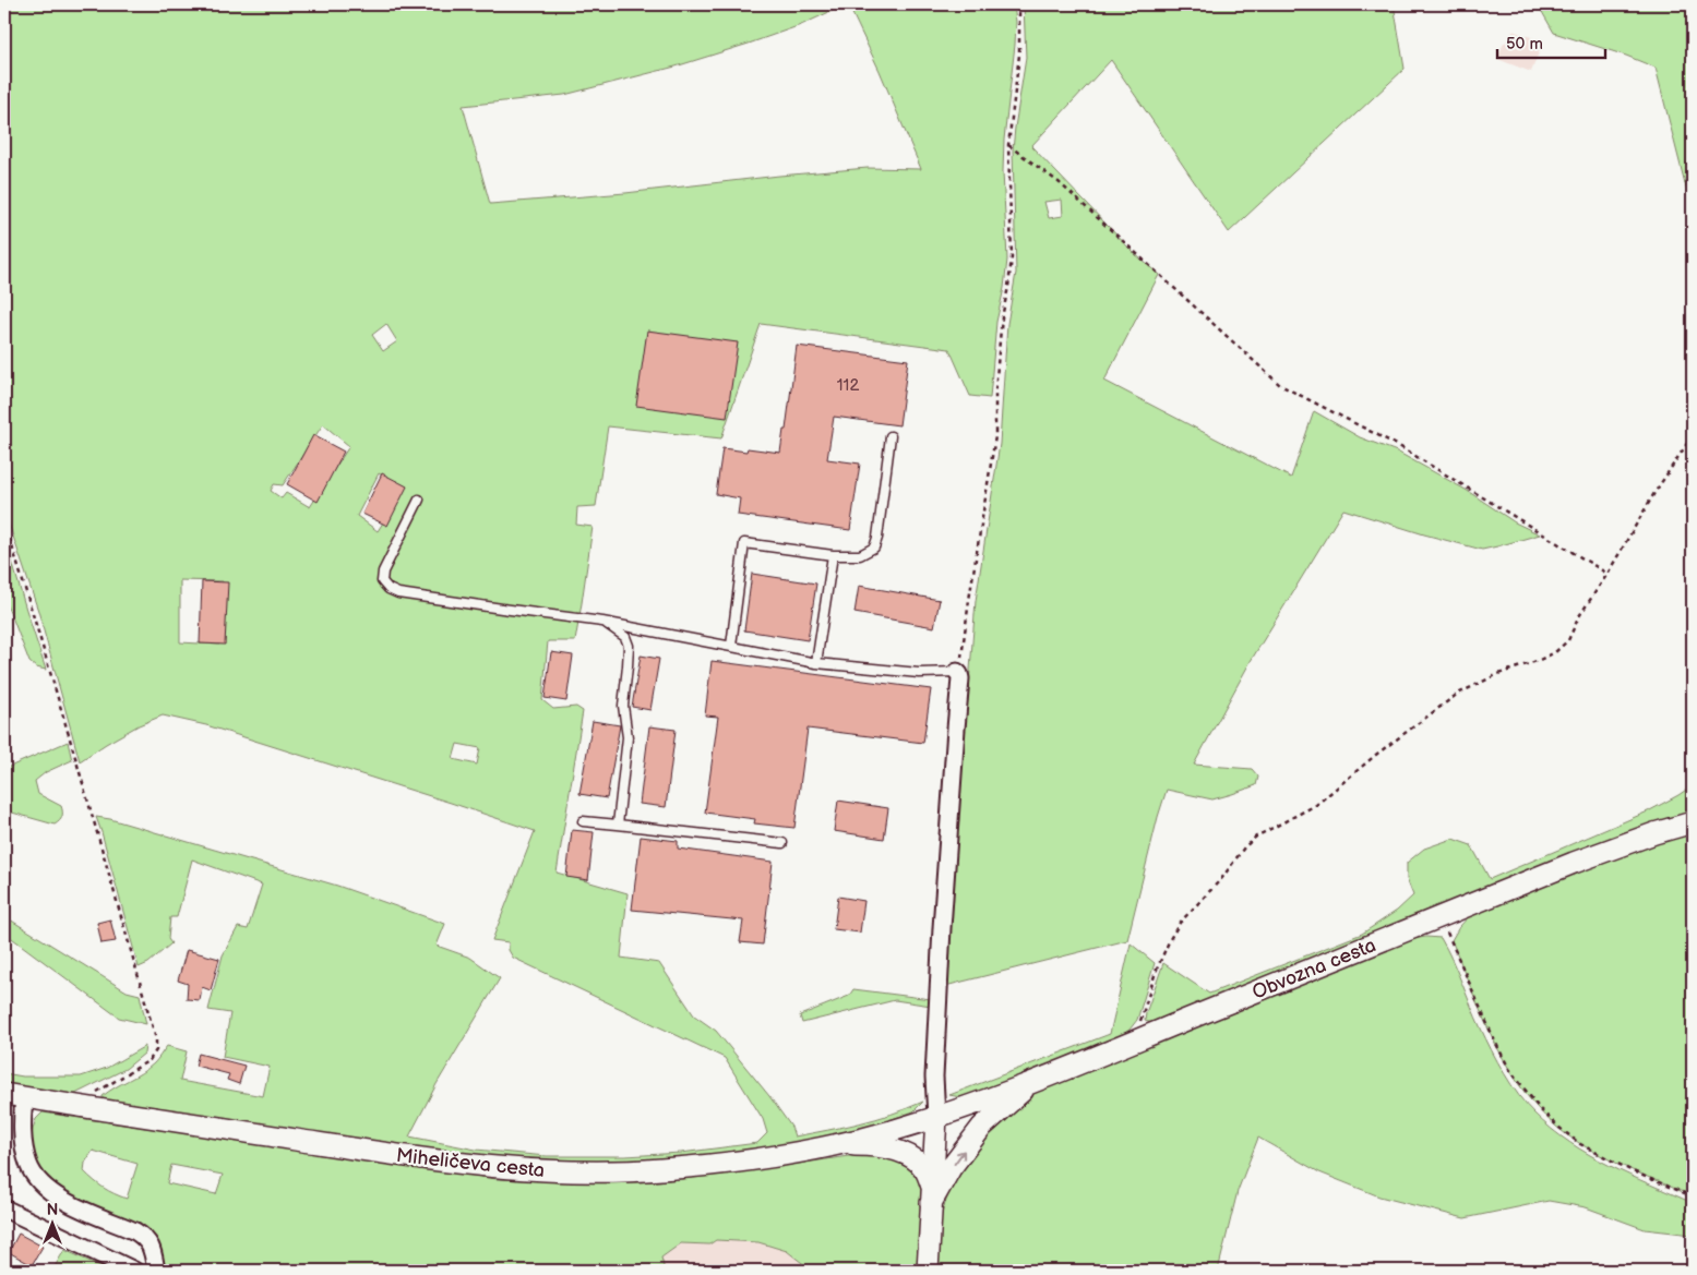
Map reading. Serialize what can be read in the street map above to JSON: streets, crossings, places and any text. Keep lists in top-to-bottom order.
{
  "streets": {
    "street": ["Obvozna cesta", "Miheličeva cesta"]
  },
  "crossings": [
    ["Obvozna cesta", "Miheličeva cesta"]
  ],
  "house_numbers": ["112"],
  "scale_bar": "50 m",
  "north": "top"
}
